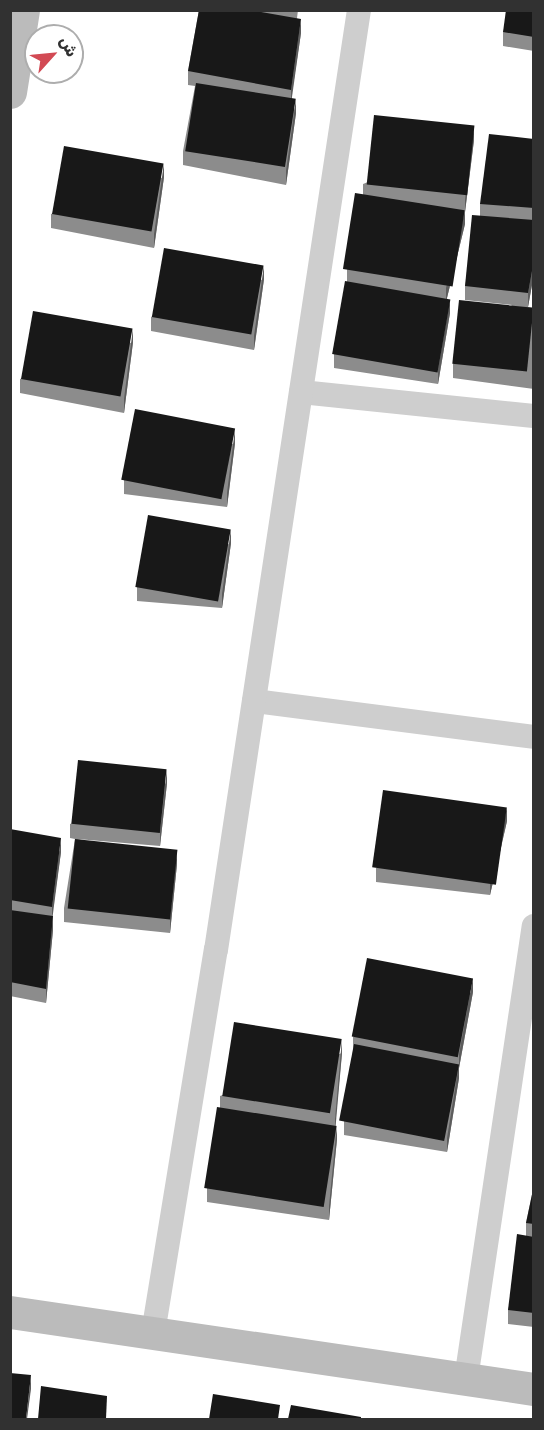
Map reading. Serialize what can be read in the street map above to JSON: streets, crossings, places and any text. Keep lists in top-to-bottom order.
{
  "north": "top right"
}
